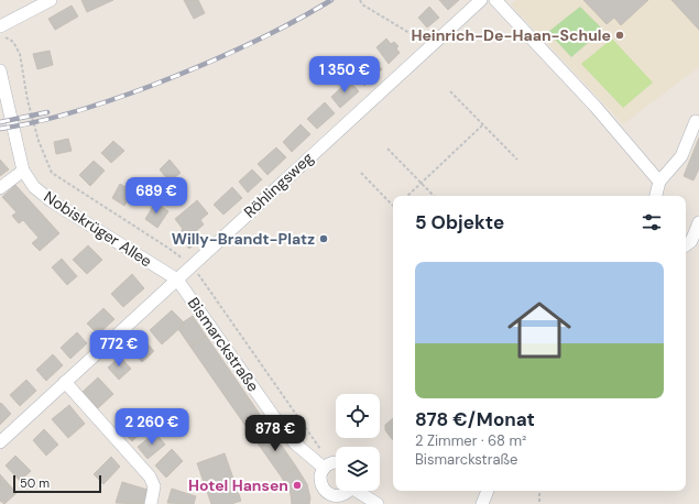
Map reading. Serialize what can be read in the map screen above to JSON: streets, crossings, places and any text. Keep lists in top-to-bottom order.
{
  "streets": {
    "street": ["Röhlingsweg", "Nobiskrüger Allee", "Bismarckstraße"]
  },
  "crossings": [
    ["Röhlingsweg", "Nobiskrüger Allee"],
    ["Röhlingsweg", "Bismarckstraße"],
    ["Nobiskrüger Allee", "Bismarckstraße"]
  ],
  "places": ["Heinrich-De-Haan-Schule", "Willy-Brandt-Platz", "Hotel Hansen"],
  "scale_bar": "50 m",
  "page": {
    "price": [
      "1 350 €",
      "689 €",
      "772 €",
      "2 260 €",
      "878 €"
    ],
    "heading": "5 Objekte",
    "list": [
      {
        "name": "878 €/Monat",
        "note": "2 Zimmer · 68 m² · Bismarckstraße"
      }
    ],
    "scale": "50 m"
  }
}
